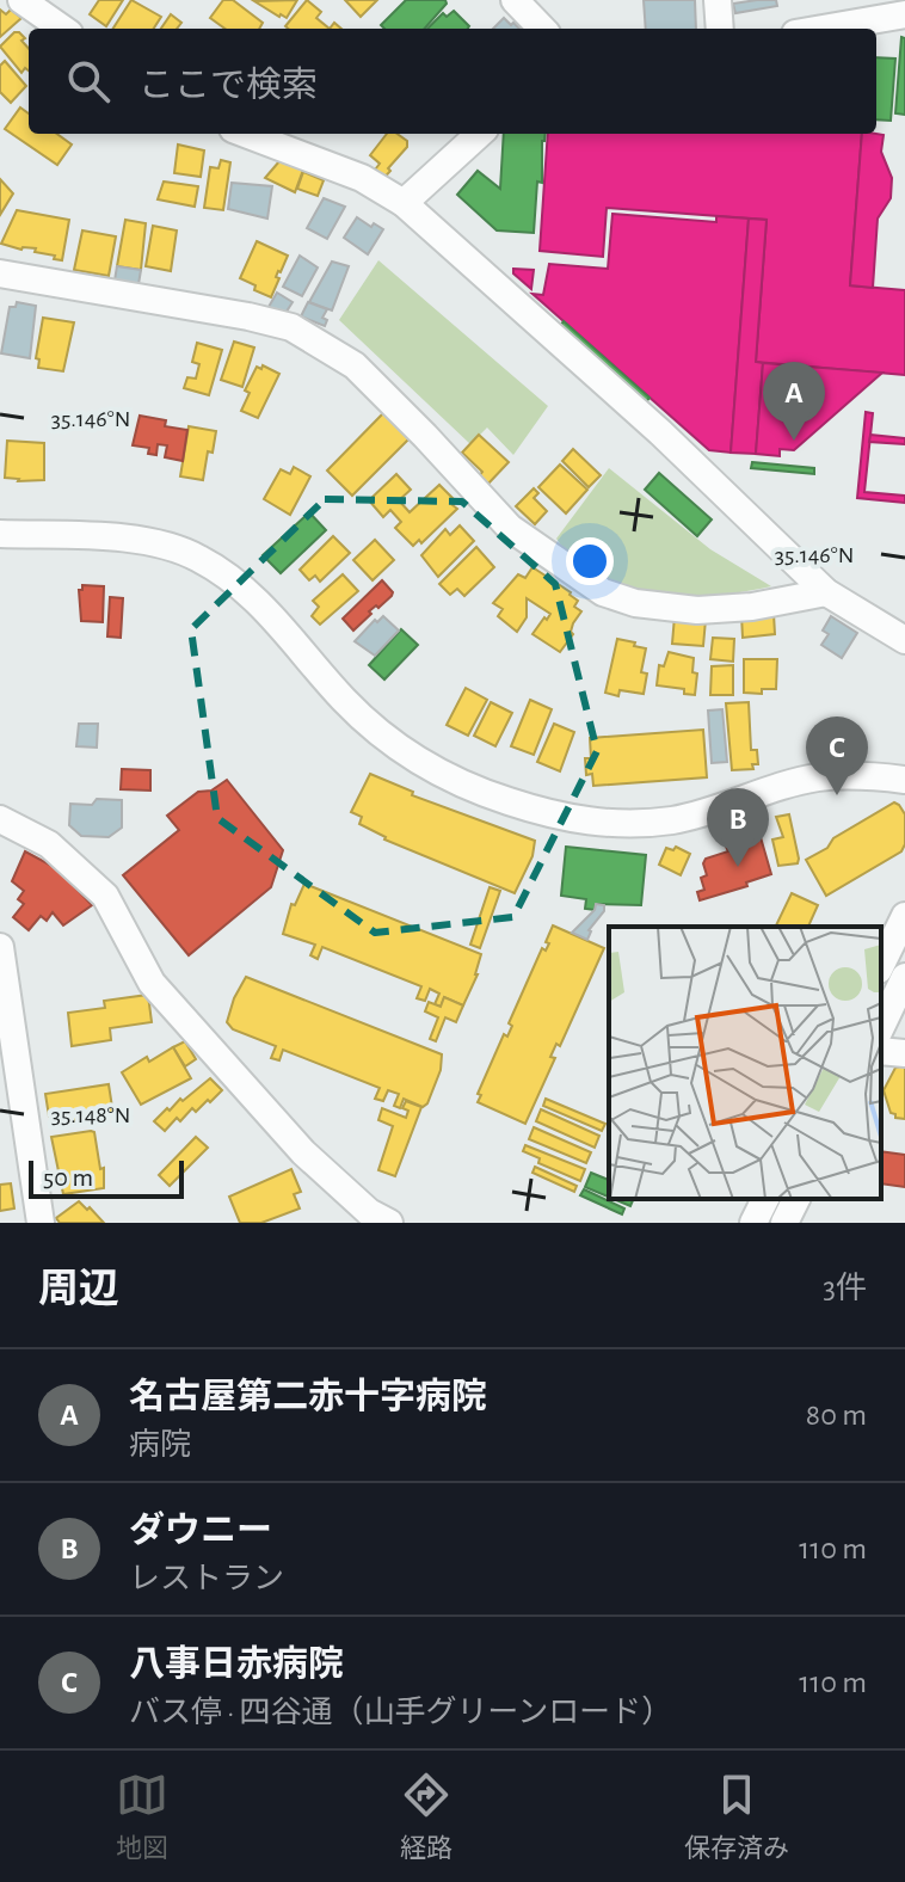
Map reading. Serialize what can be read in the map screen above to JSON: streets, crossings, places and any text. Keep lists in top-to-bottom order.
{
  "scale_bar": "50 m",
  "page": {
    "search": "ここで検索",
    "pins": ["A", "C", "B"],
    "scale": "50 m",
    "heading": ["周辺", "3件"],
    "list": [
      {
        "mark": "A",
        "name": "名古屋第二赤十字病院",
        "note": "病院",
        "value": "80 m"
      },
      {
        "mark": "B",
        "name": "ダウニー",
        "note": "レストラン",
        "value": "110 m"
      },
      {
        "mark": "C",
        "name": "八事日赤病院",
        "note": "バス停 · 四谷通（山手グリーンロード）",
        "value": "110 m"
      }
    ],
    "nav": ["地図", "経路", "保存済み"]
  },
  "coordinates": ["35.146°N", "35.148°N"]
}
